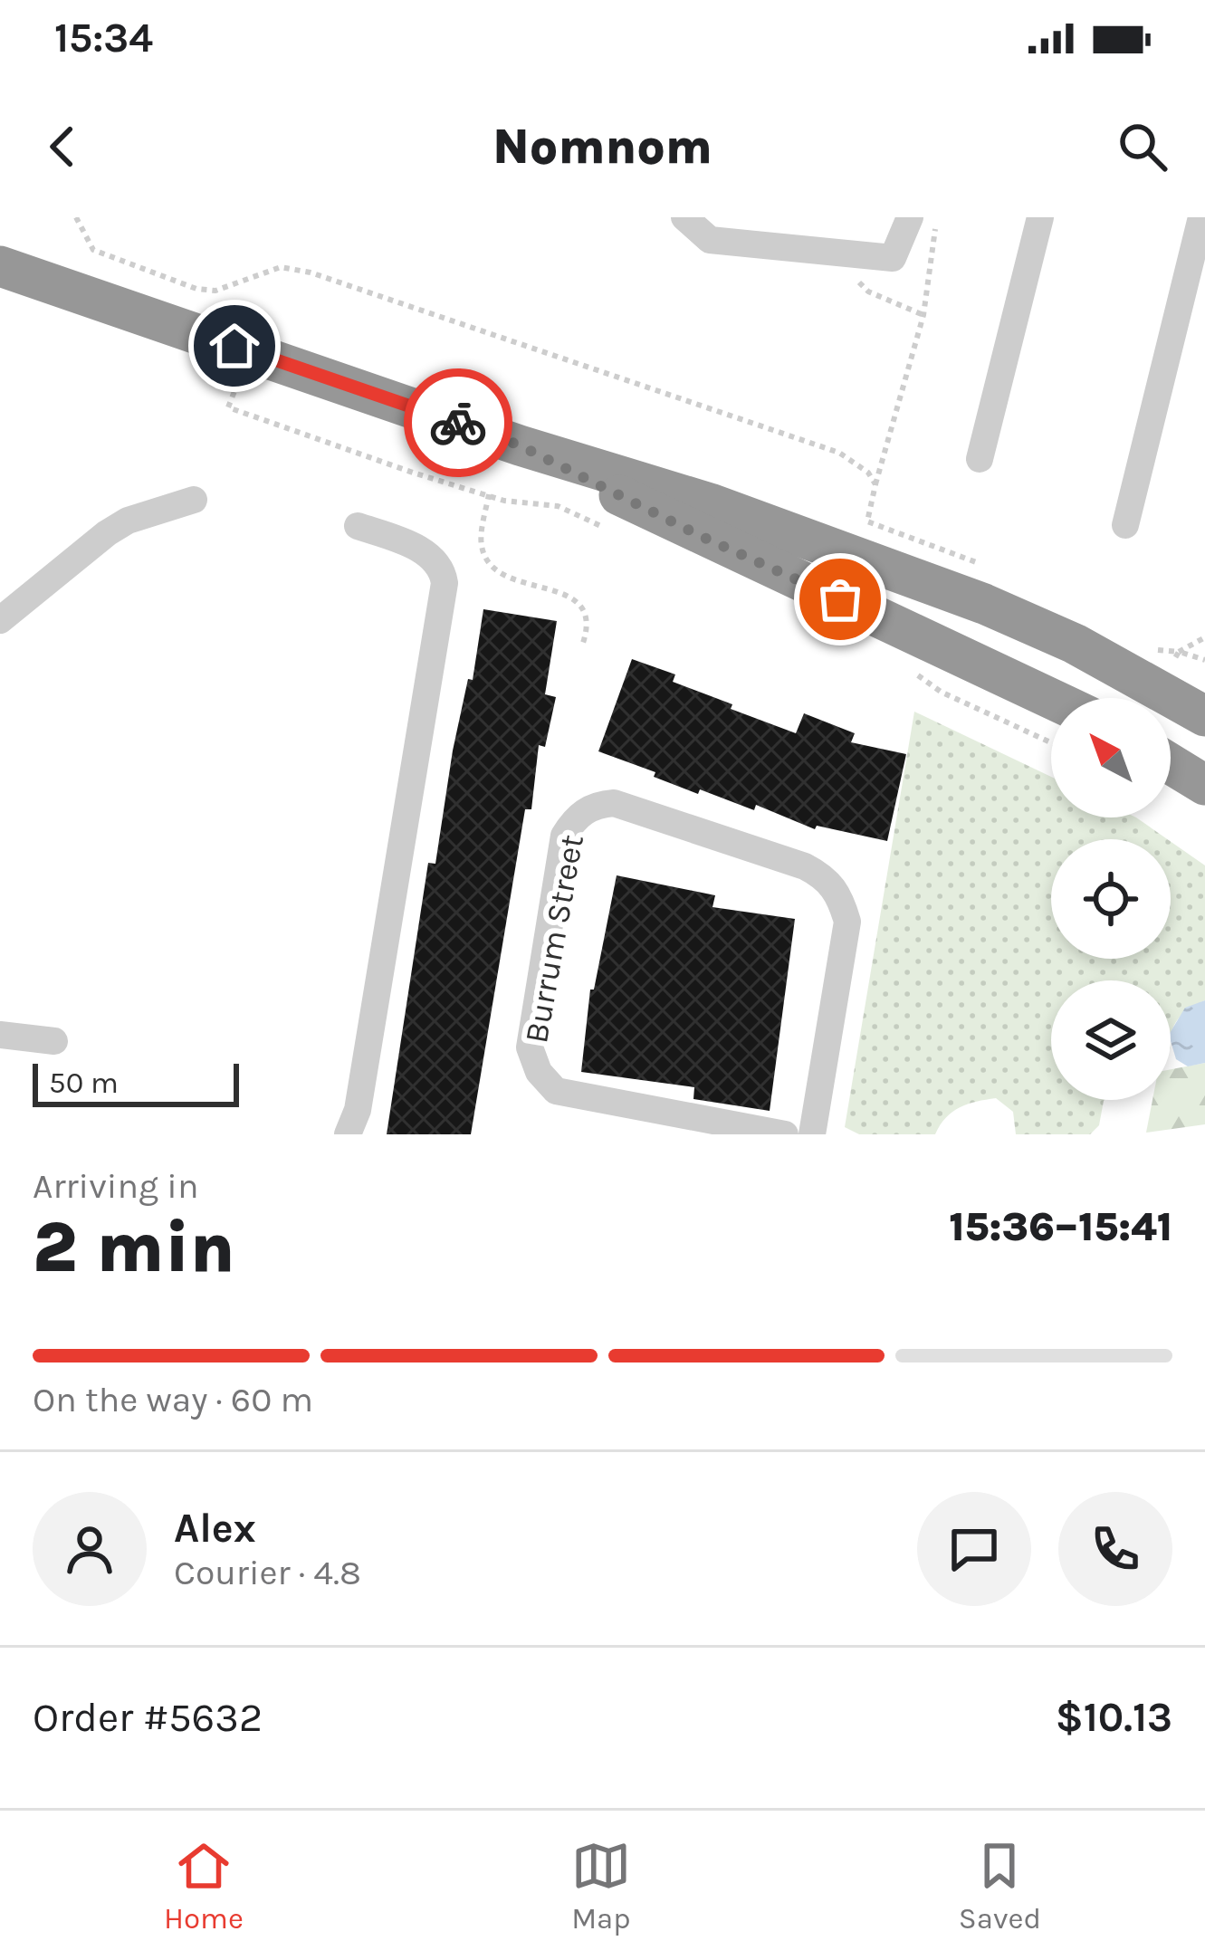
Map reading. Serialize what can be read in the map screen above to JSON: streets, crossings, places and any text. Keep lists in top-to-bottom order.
{
  "streets": {
    "street": ["Burrum Street"]
  },
  "scale_bar": "50 m",
  "north": "top left",
  "page": {
    "status": "15:34",
    "header": "Nomnom",
    "scale": "50 m",
    "heading": ["2 min", "Arriving in", "15:36–15:41"],
    "panel": [
      "Alex",
      "Courier · 4.8",
      "Order #5632",
      "$10.13"
    ],
    "bar": "On the way · 60 m",
    "tabs": ["Home", "Map", "Saved"]
  }
}
